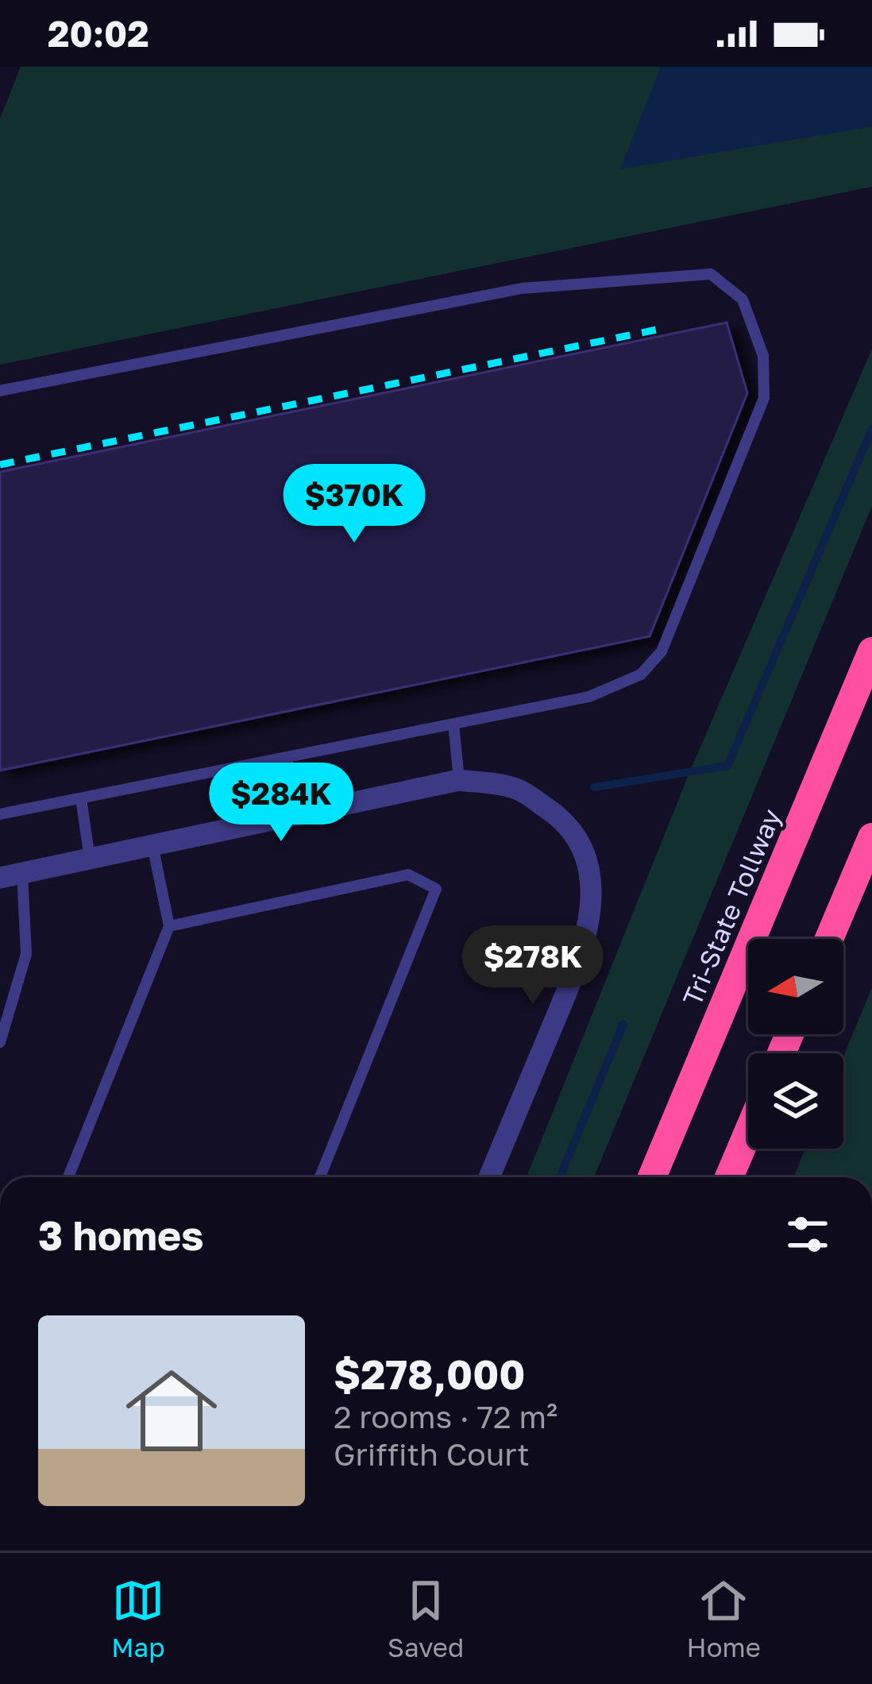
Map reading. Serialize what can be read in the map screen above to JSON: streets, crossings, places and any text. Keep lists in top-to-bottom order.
{
  "streets": {
    "highway": ["Tri-State Tollway"]
  },
  "north": "left",
  "page": {
    "status": "20:02",
    "price": ["$370K", "$284K", "$278K"],
    "heading": "3 homes",
    "list": [
      {
        "name": "$278,000",
        "note": "2 rooms · 72 m² · Griffith Court"
      }
    ],
    "tabs": ["Map", "Saved", "Home"]
  }
}
